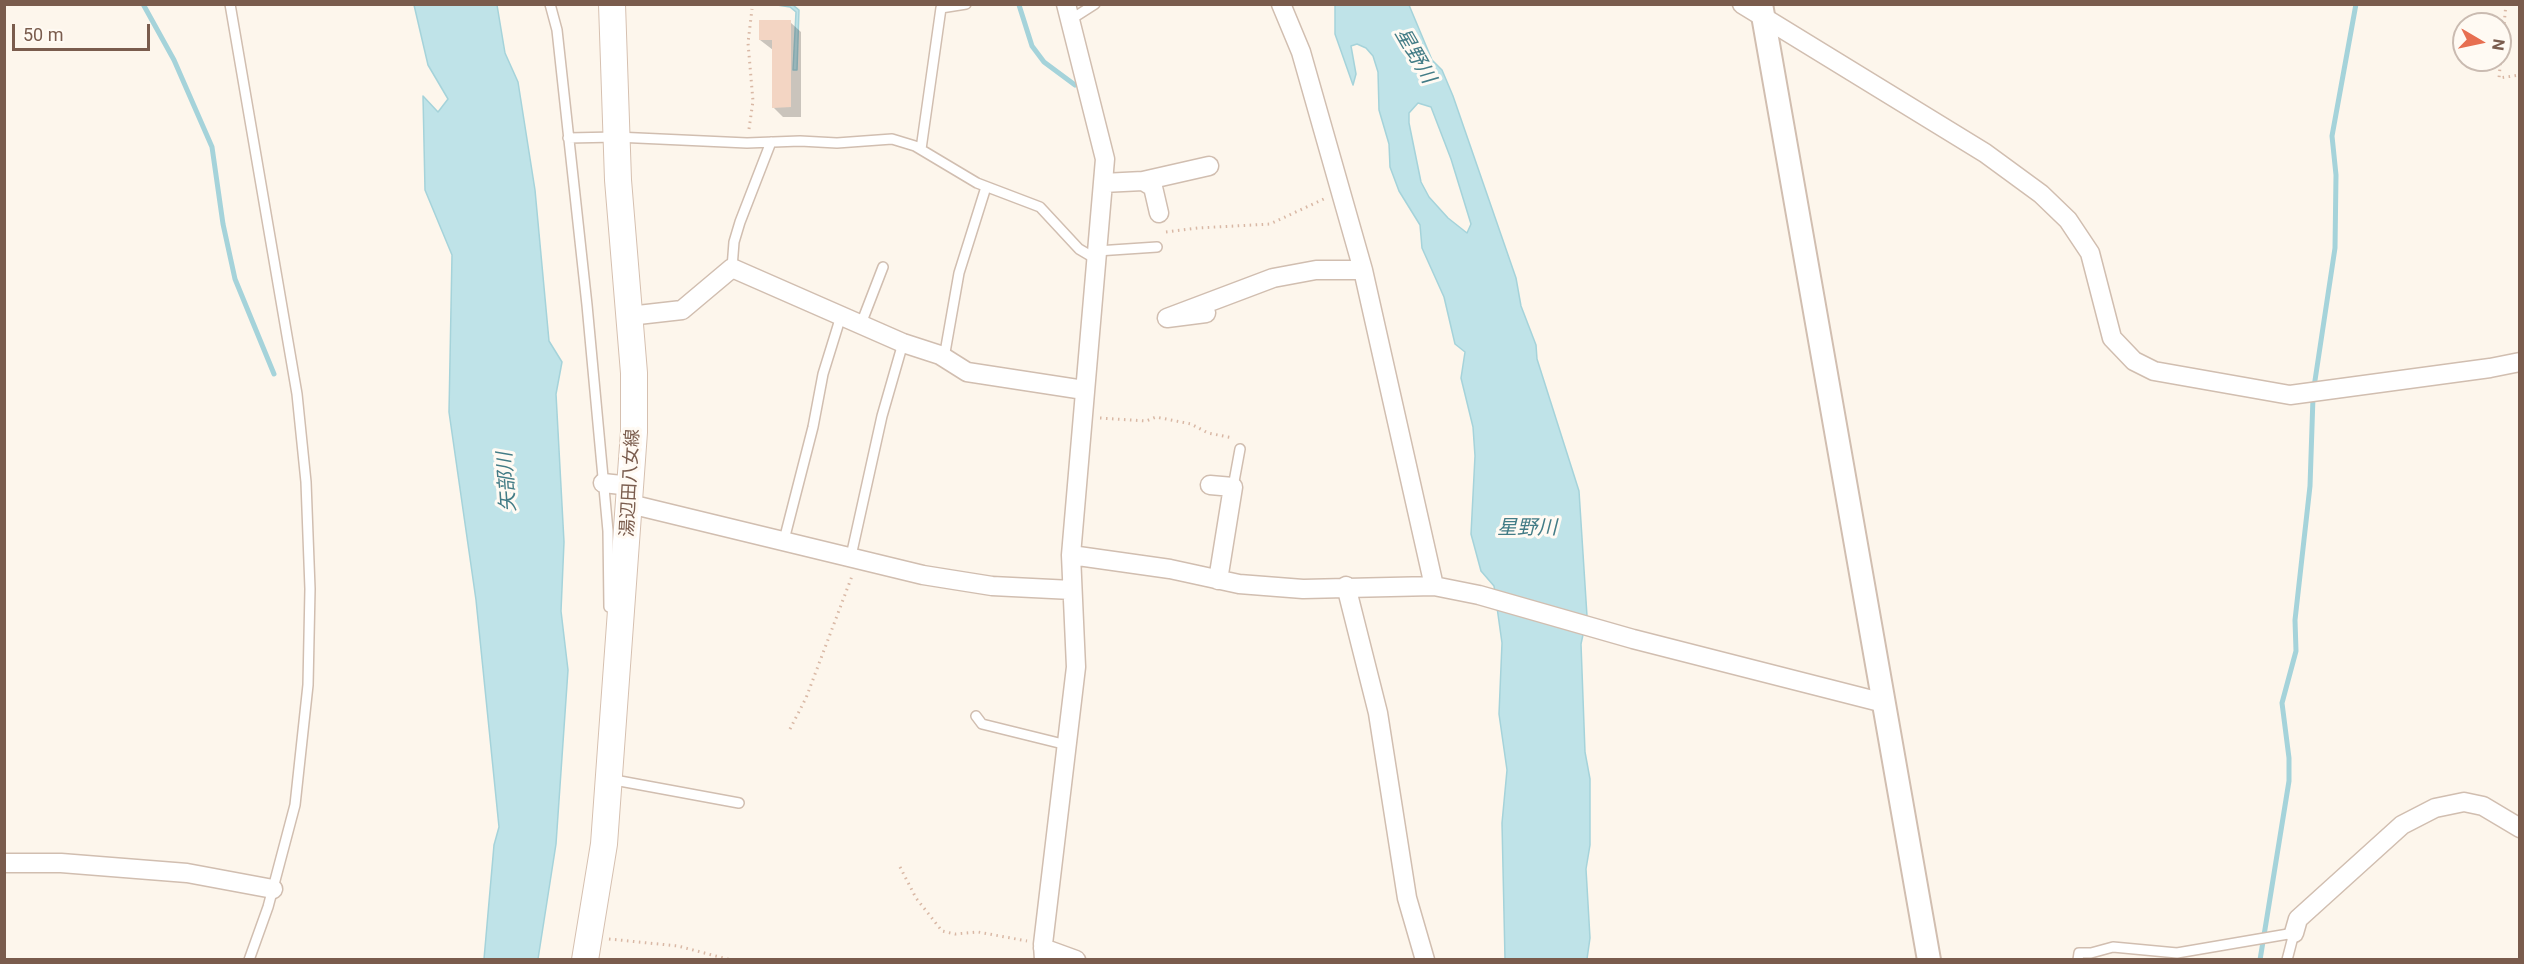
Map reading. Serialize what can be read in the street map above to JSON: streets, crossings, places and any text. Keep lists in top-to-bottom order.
{
  "streets": {
    "main road": ["湯辺田八女線"]
  },
  "water": ["星野川", "矢部川"],
  "scale_bar": "50 m",
  "north": "right"
}
